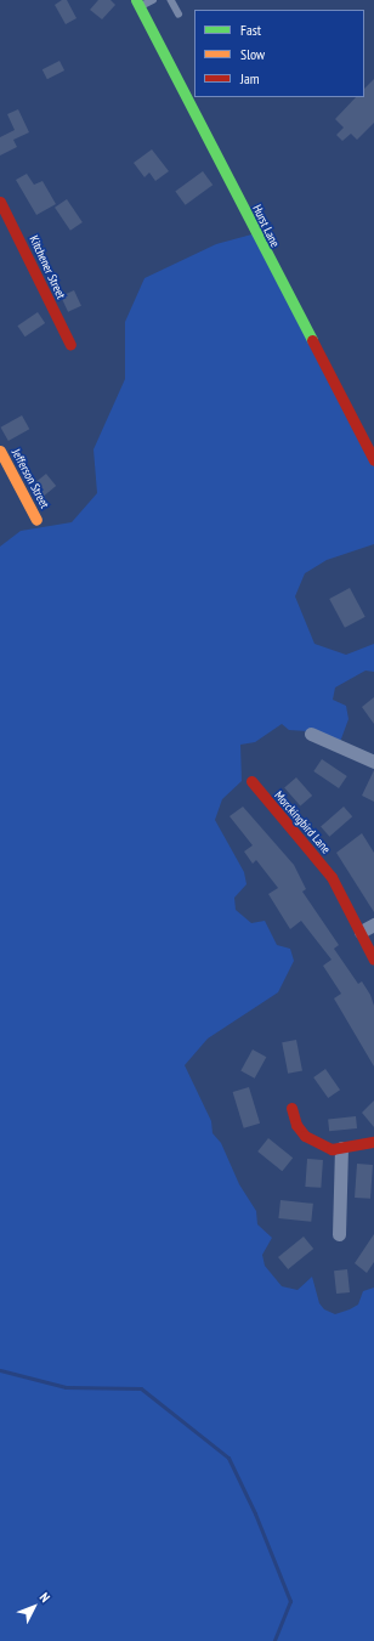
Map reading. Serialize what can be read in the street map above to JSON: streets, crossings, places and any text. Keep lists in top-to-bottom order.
{
  "streets": {
    "street": [
      "Hurst Lane",
      "Kitchener Street",
      "Jefferson Street",
      "Morckingbird Lane"
    ]
  },
  "legend": ["Fast", "Slow", "Jam"],
  "north": "top right"
}
